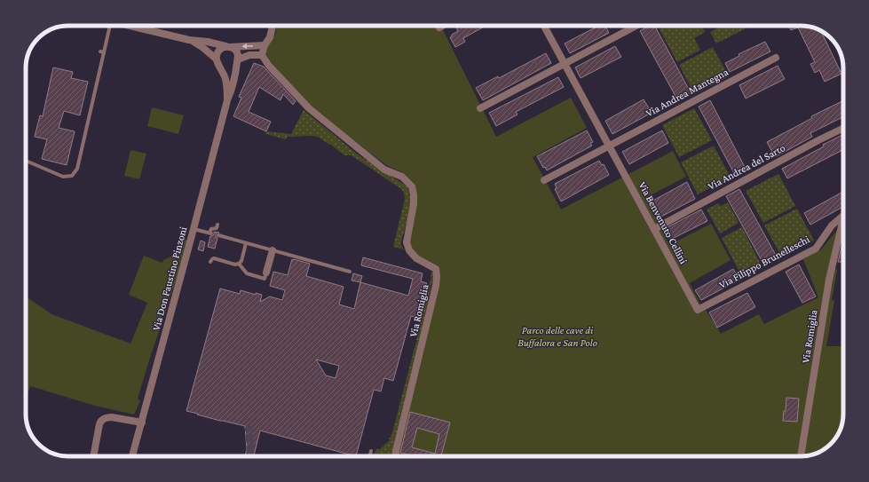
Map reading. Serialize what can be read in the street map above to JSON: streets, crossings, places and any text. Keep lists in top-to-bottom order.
{
  "streets": {
    "street": [
      "Via Andrea Mantegna",
      "Via Andrea del Sarto",
      "Via Benvenuto Cellini",
      "Via Filippo Brunelleschi",
      "Via Don Faustino Pinzoni",
      "Via Romiglia"
    ]
  },
  "crossings": [
    ["Via Andrea Mantegna", "Via Benvenuto Cellini"],
    ["Via Andrea del Sarto", "Via Benvenuto Cellini"],
    ["Via Benvenuto Cellini", "Via Filippo Brunelleschi"]
  ],
  "parks": ["Parco delle cave di Buffalora e San Polo"]
}
